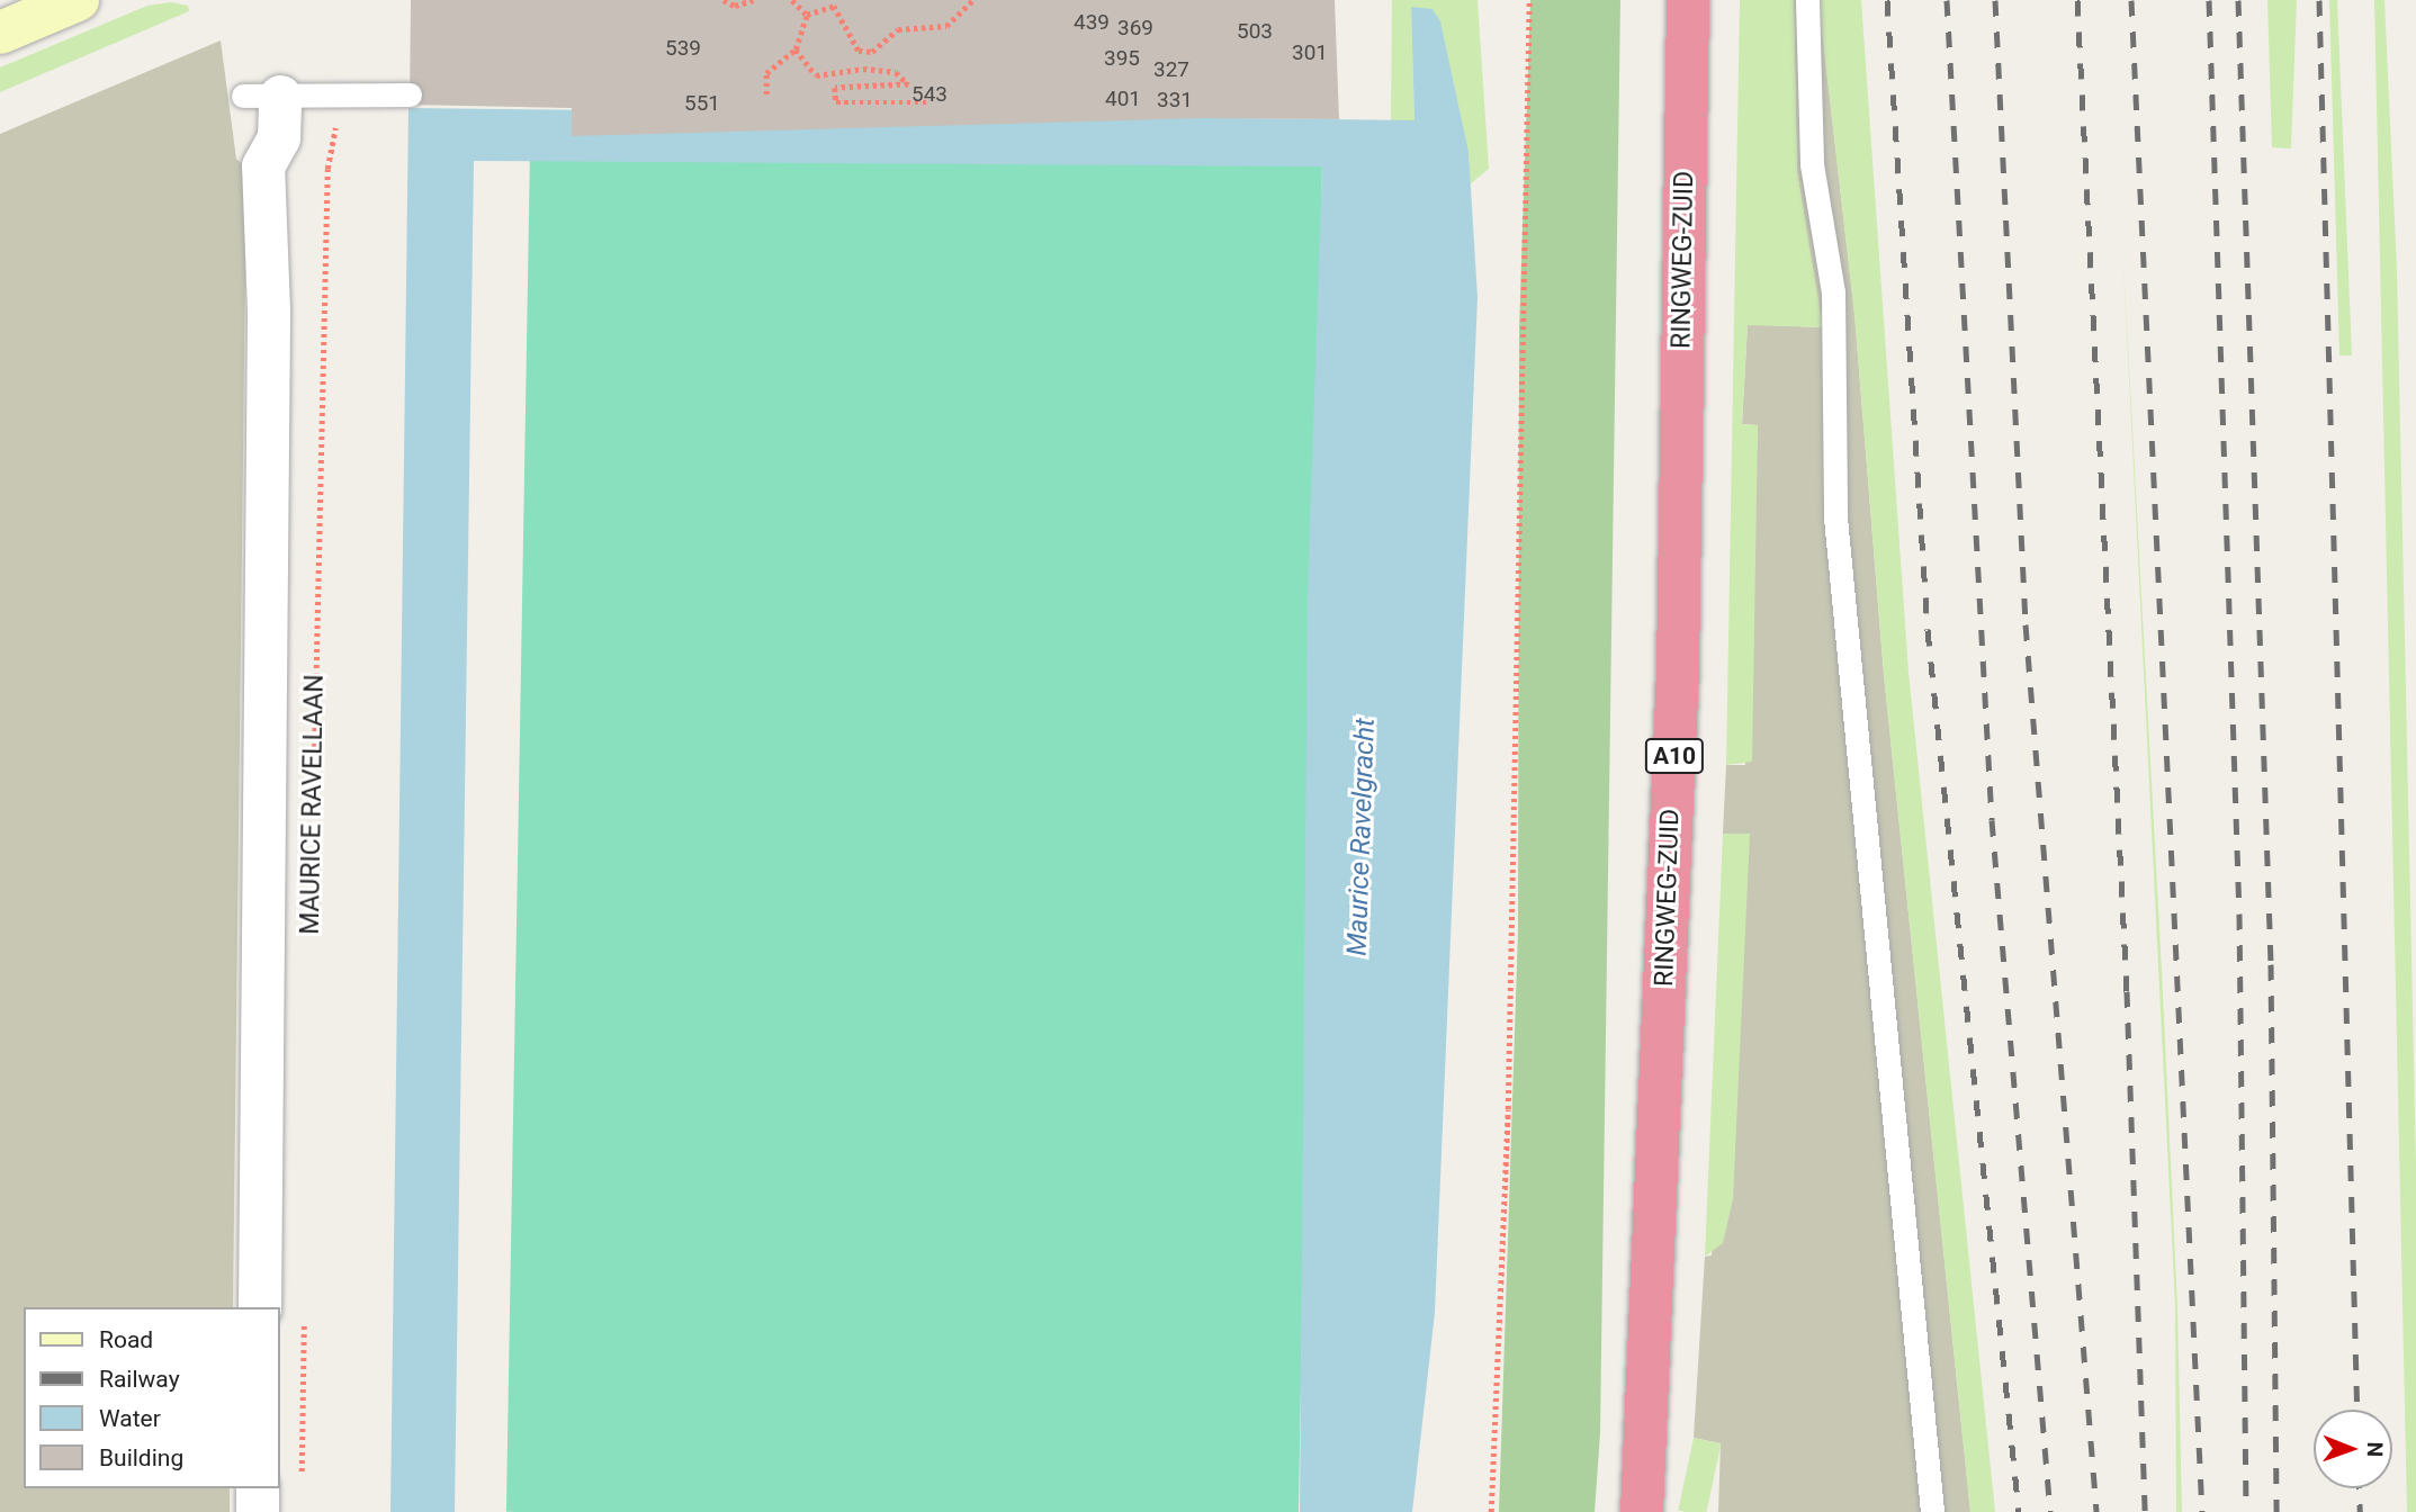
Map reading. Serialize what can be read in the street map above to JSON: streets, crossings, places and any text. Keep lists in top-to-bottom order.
{
  "streets": {
    "highway": ["RINGWEG-ZUID", "A10"],
    "street": ["MAURICE RAVELLAAN"]
  },
  "water": ["Maurice Ravelgracht"],
  "house_numbers": [
    "439",
    "369",
    "503",
    "539",
    "301",
    "395",
    "327",
    "543",
    "401",
    "331",
    "551"
  ],
  "legend": [
    "Road",
    "Railway",
    "Water",
    "Building"
  ],
  "north": "right"
}
